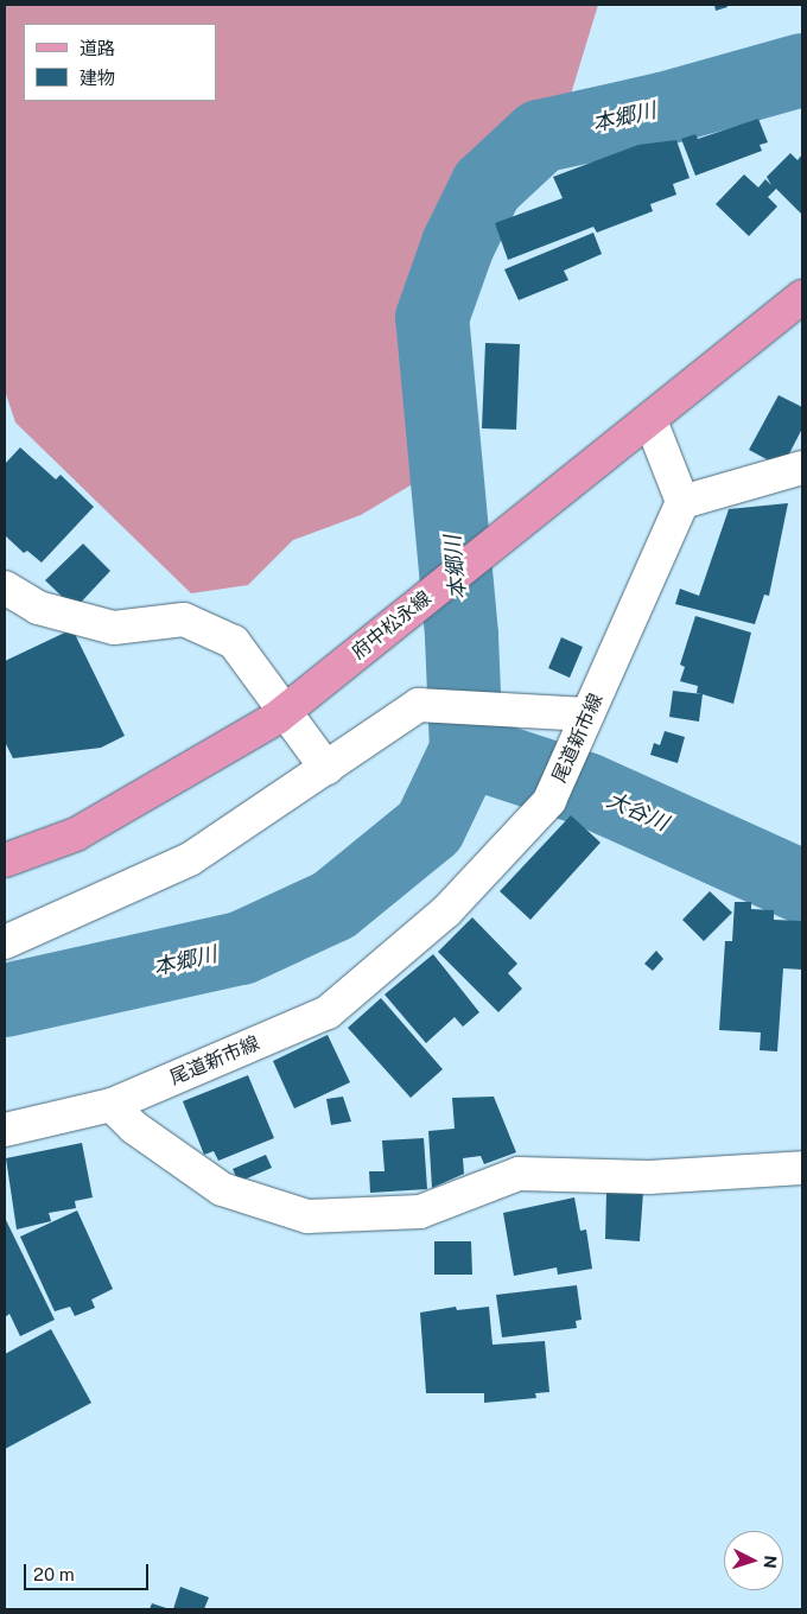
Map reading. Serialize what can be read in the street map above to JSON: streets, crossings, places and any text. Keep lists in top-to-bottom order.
{
  "streets": {
    "main road": ["府中松永線", "尾道新市線"]
  },
  "water": ["本郷川", "大谷川"],
  "legend": ["道路", "建物"],
  "scale_bar": "20 m",
  "north": "right"
}
